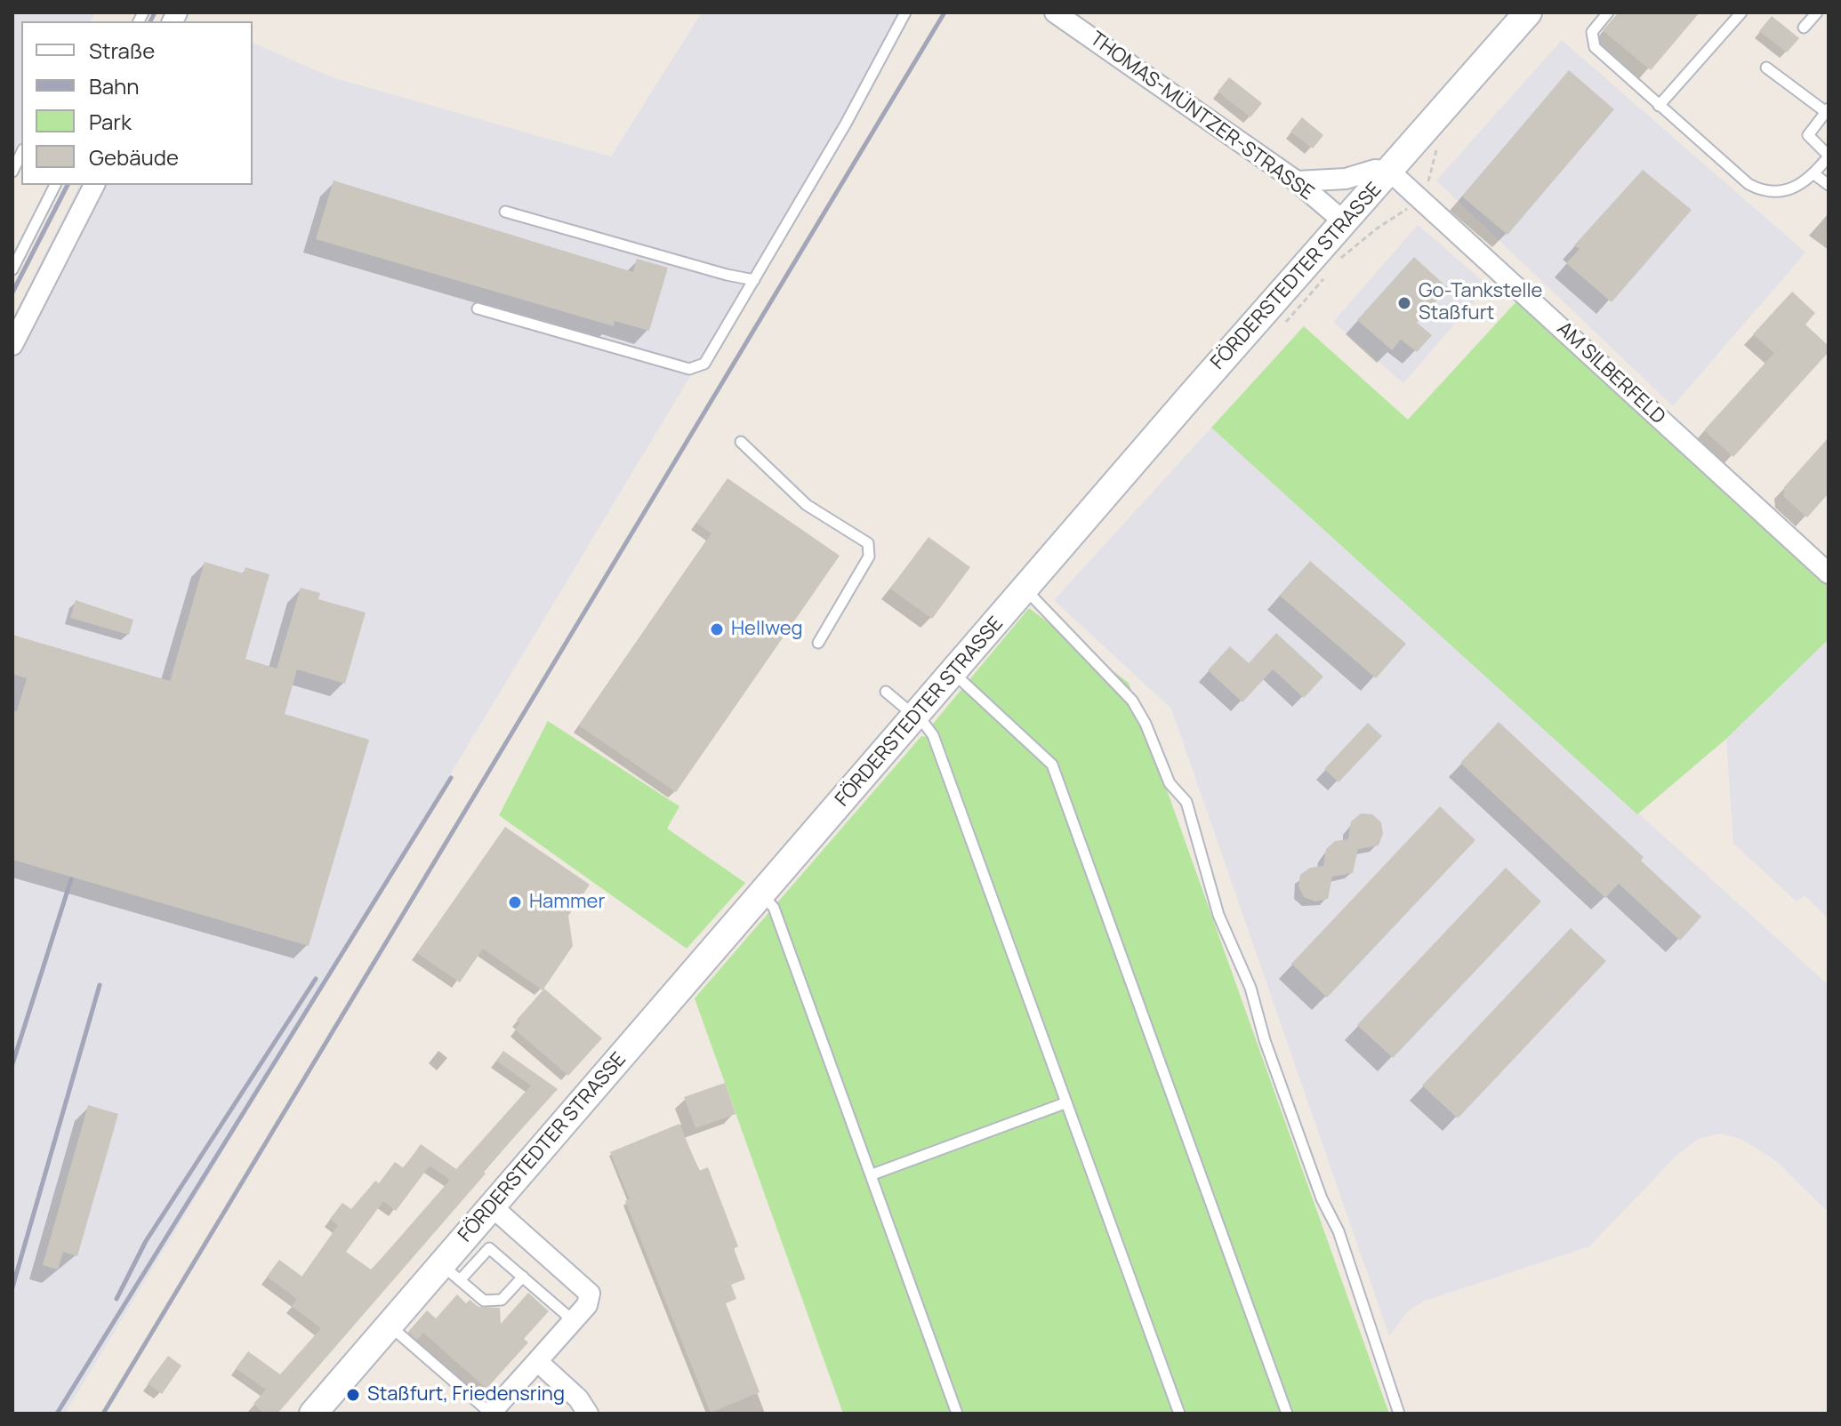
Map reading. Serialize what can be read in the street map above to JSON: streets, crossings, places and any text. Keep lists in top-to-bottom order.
{
  "streets": {
    "main road": ["FÖRDERSTEDTER STRASSE"],
    "street": ["THOMAS-MÜNTZER-STRASSE", "AM SILBERFELD"]
  },
  "crossings": [
    ["THOMAS-MÜNTZER-STRASSE", "FÖRDERSTEDTER STRASSE"],
    ["FÖRDERSTEDTER STRASSE", "AM SILBERFELD"]
  ],
  "places": [
    "Go-Tankstelle Staßfurt",
    "Hellweg",
    "Hammer",
    "Staßfurt, Friedensring"
  ],
  "legend": [
    "Straße",
    "Bahn",
    "Park",
    "Gebäude"
  ]
}
